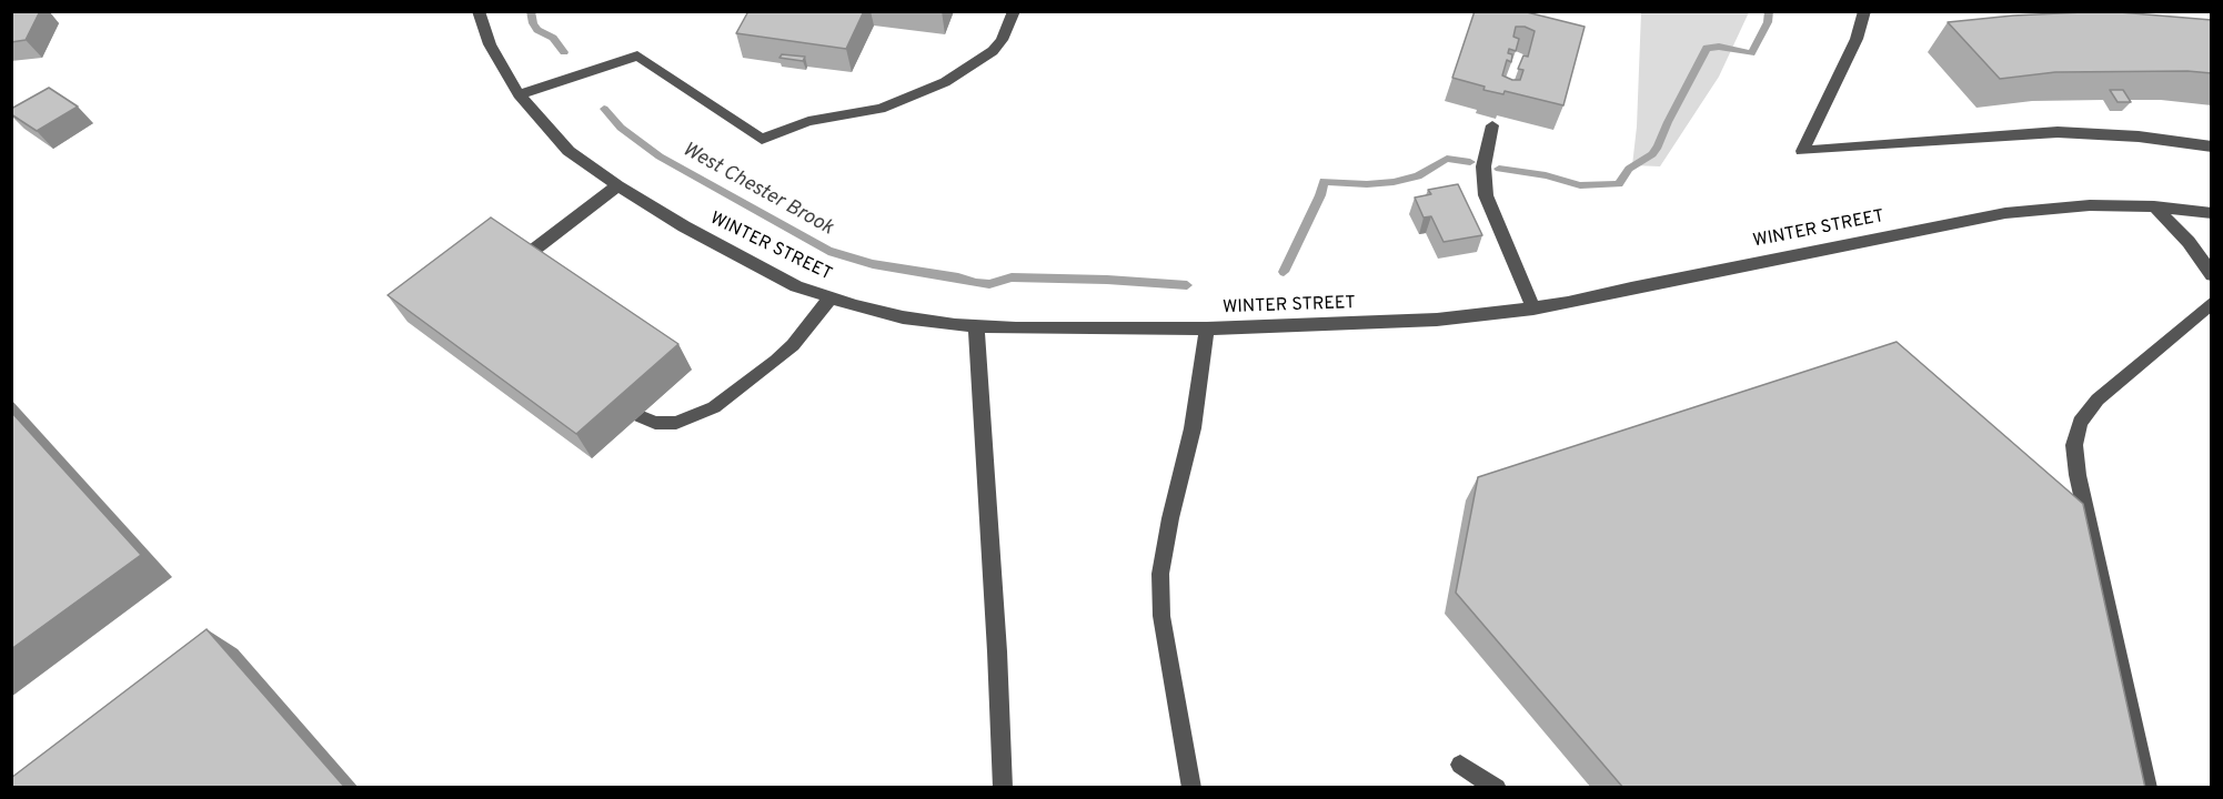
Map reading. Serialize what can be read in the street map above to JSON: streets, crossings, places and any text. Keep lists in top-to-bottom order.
{
  "streets": {
    "street": ["WINTER STREET"]
  },
  "water": ["West Chester Brook"]
}
